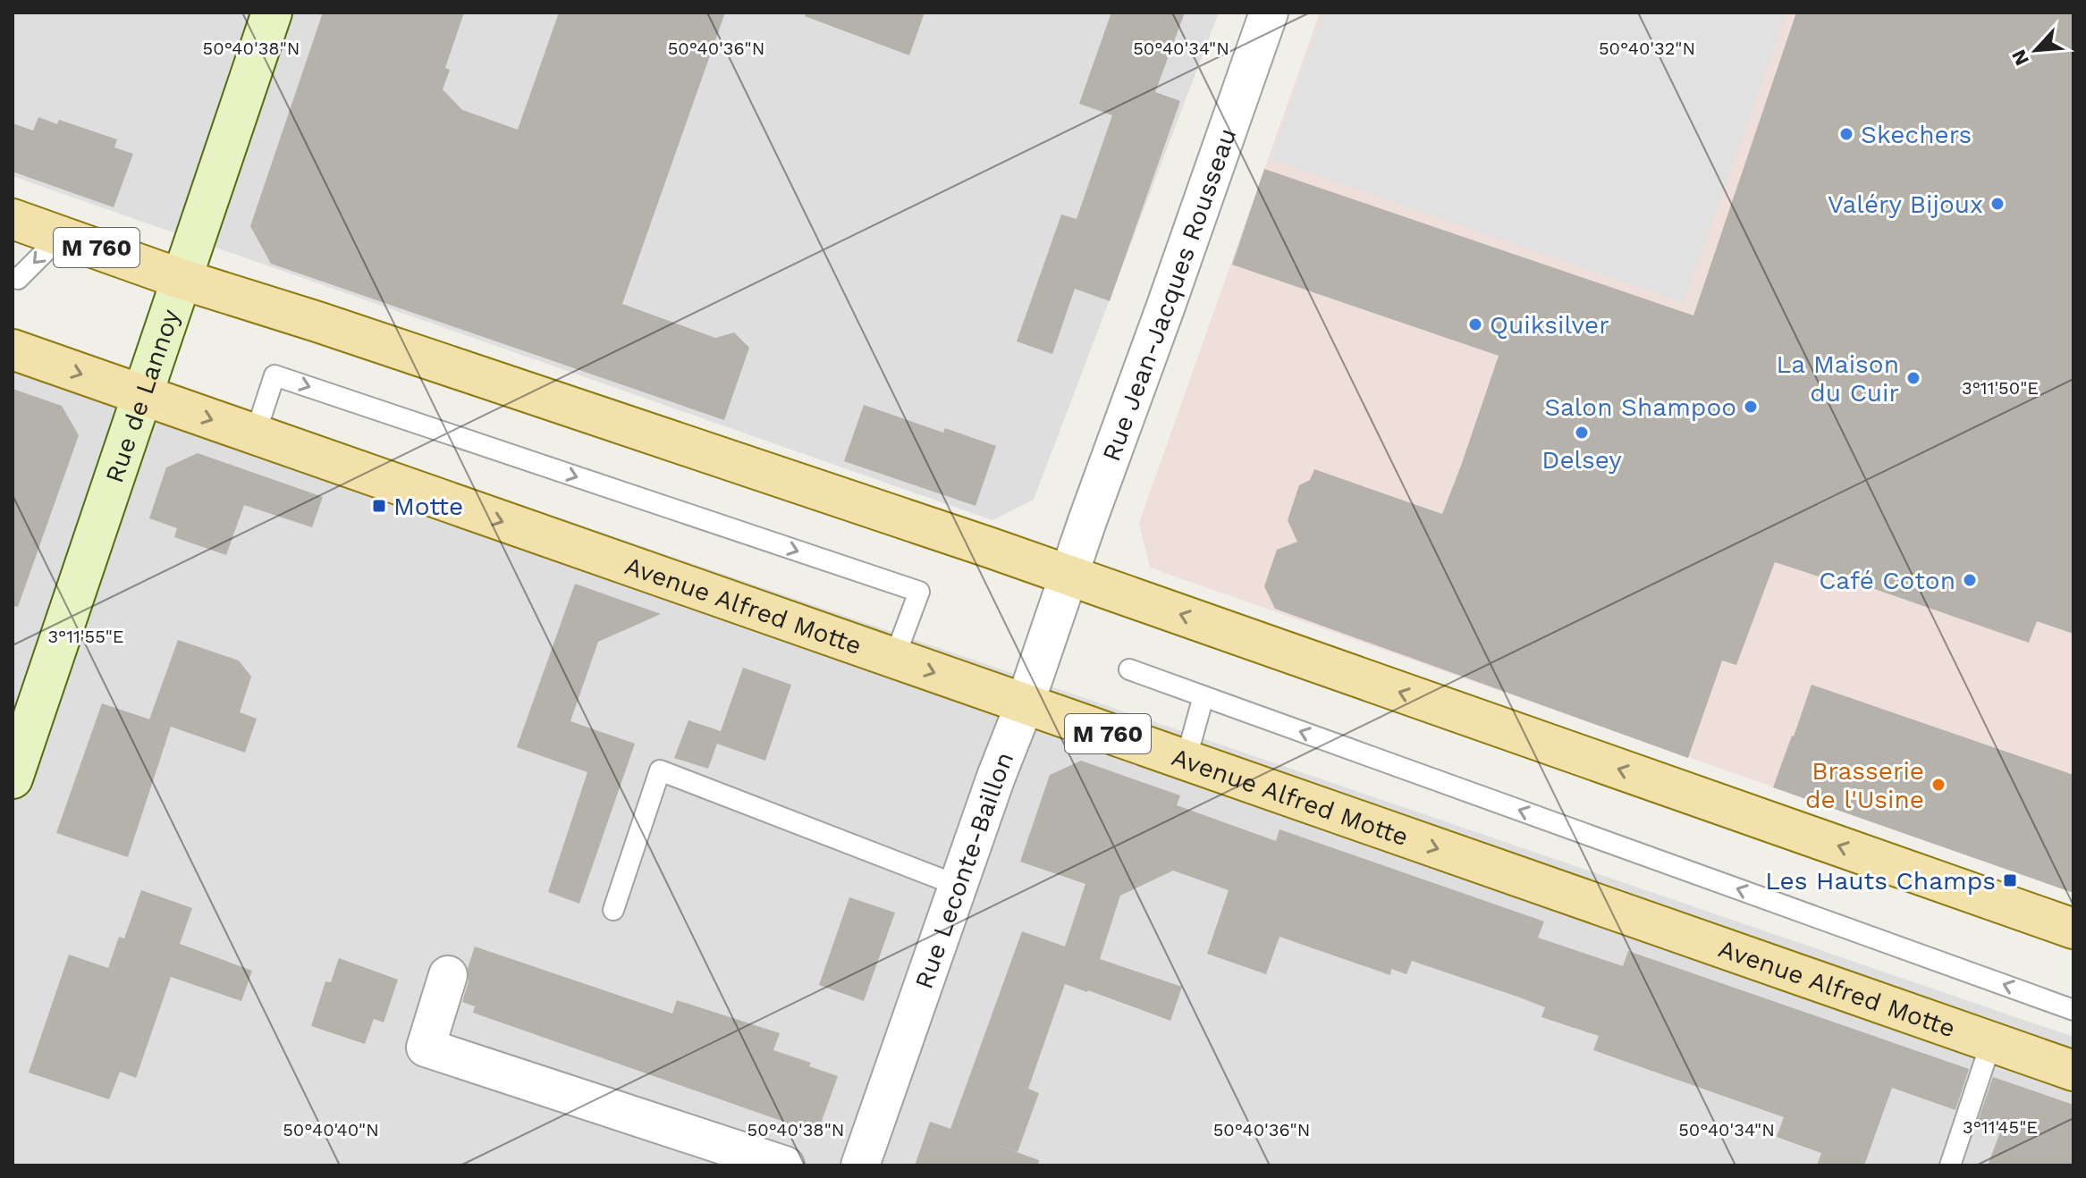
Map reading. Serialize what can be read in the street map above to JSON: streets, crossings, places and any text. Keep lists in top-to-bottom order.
{
  "streets": {
    "main road": ["M 760", "Rue de Lannoy", "Avenue Alfred Motte"],
    "street": ["Rue Jean-Jacques Rousseau", "Rue Leconte-Baillon"]
  },
  "crossings": [
    ["M 760", "Rue Jean-Jacques Rousseau"],
    ["M 760", "Rue de Lannoy"],
    ["M 760", "Avenue Alfred Motte"],
    ["M 760", "Rue Leconte-Baillon"],
    ["Rue Jean-Jacques Rousseau", "Rue Leconte-Baillon"],
    ["Rue de Lannoy", "Avenue Alfred Motte"],
    ["Avenue Alfred Motte", "Rue Leconte-Baillon"]
  ],
  "places": {
    "other": [
      "Skechers",
      "Valéry Bijoux",
      "Quiksilver",
      "La Maison du Cuir",
      "Salon Shampoo",
      "Delsey",
      "Café Coton",
      "Brasserie de l'Usine"
    ],
    "transit": ["Motte", "Les Hauts Champs"]
  },
  "north": "bottom left",
  "coordinates": [
    "50°40'34\"N",
    "50°40'32\"N",
    "50°40'38\"N",
    "50°40'36\"N",
    "3°11'50\"E",
    "3°11'55\"E",
    "3°11'45\"E",
    "50°40'40\"N"
  ]
}
